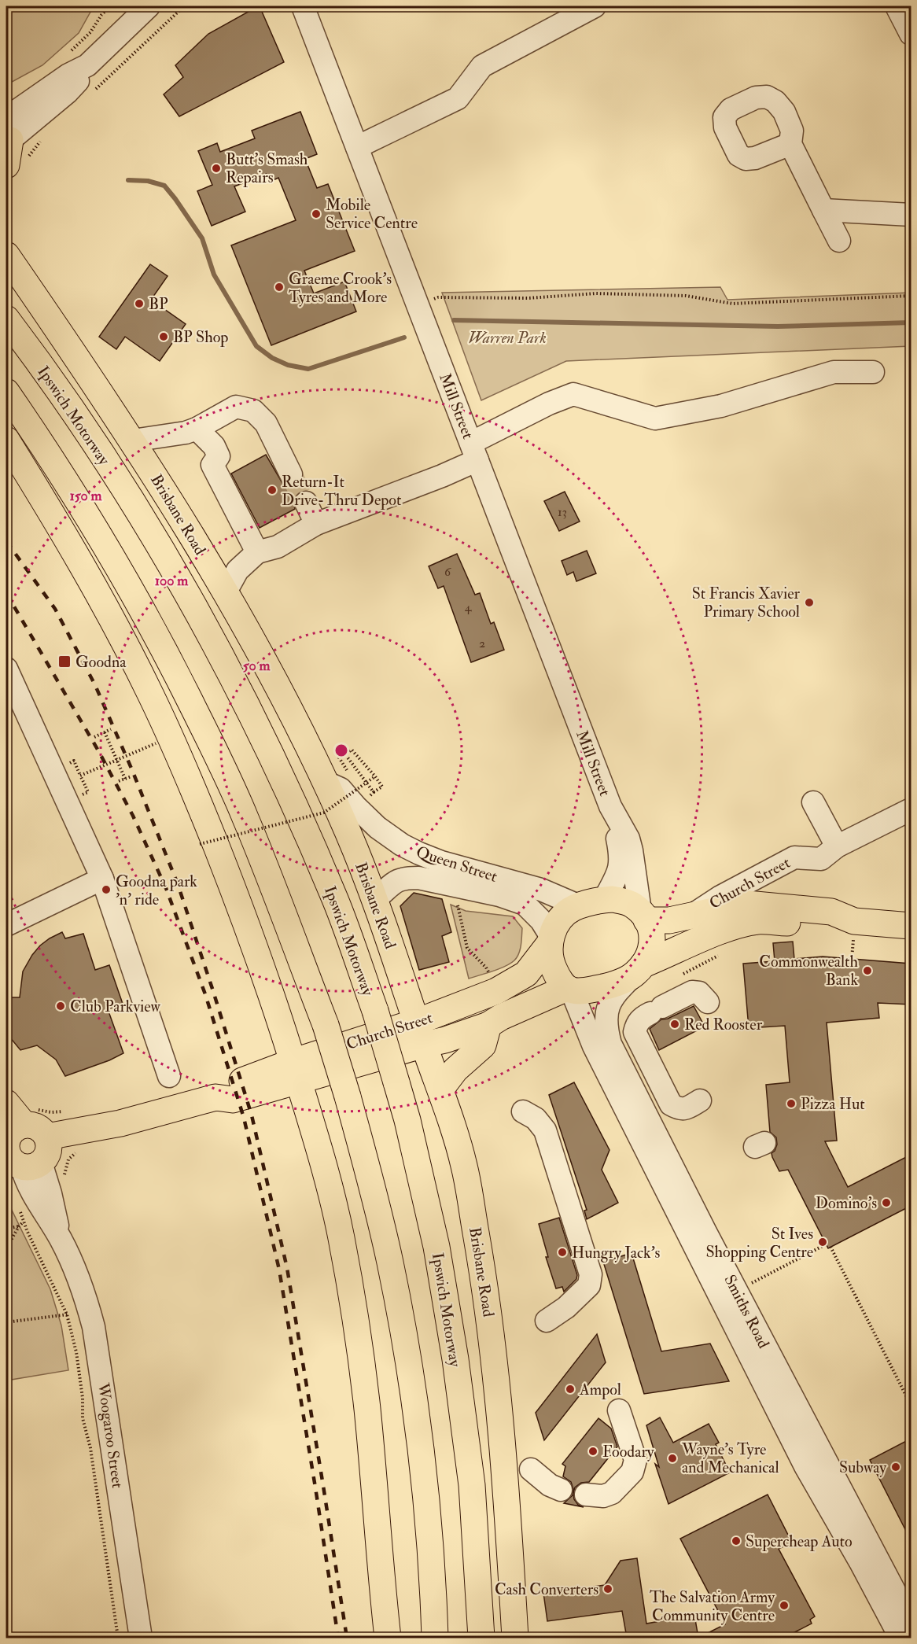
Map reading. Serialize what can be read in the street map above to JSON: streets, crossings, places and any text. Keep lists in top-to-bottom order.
{
  "streets": {
    "main road": ["Ipswich Motorway", "Brisbane Road", "Church Street"],
    "street": [
      "Mill Street",
      "Queen Street",
      "Smiths Road",
      "Woogaroo Street"
    ]
  },
  "crossings": [
    ["Mill Street", "Queen Street"],
    ["Mill Street", "Church Street"],
    ["Mill Street", "Smiths Road"],
    ["Brisbane Road", "Queen Street"],
    ["Brisbane Road", "Church Street"],
    ["Queen Street", "Church Street"],
    ["Queen Street", "Smiths Road"],
    ["Church Street", "Smiths Road"],
    ["Church Street", "Woogaroo Street"]
  ],
  "parks": ["Warren Park"],
  "places": {
    "other": [
      "Butt's Smash Repairs",
      "Mobile Service Centre",
      "Graeme Crook's Tyres and More",
      "BP",
      "BP Shop",
      "Return-It Drive-Thru Depot",
      "St Francis Xavier Primary School",
      "Goodna park 'n' ride",
      "Commonwealth Bank",
      "Club Parkview",
      "Red Rooster",
      "Pizza Hut",
      "Domino's",
      "St Ives Shopping Centre",
      "Hungry Jack's",
      "Ampol",
      "Foodary",
      "Wayne's Tyre and Mechanical",
      "Subway",
      "Supercheap Auto",
      "Cash Converters",
      "The Salvation Army Community Centre"
    ],
    "transit": ["Goodna"]
  },
  "house_numbers": [
    "13",
    "6",
    "4",
    "2"
  ],
  "rings": ["150 m", "100 m", "50 m"]
}
